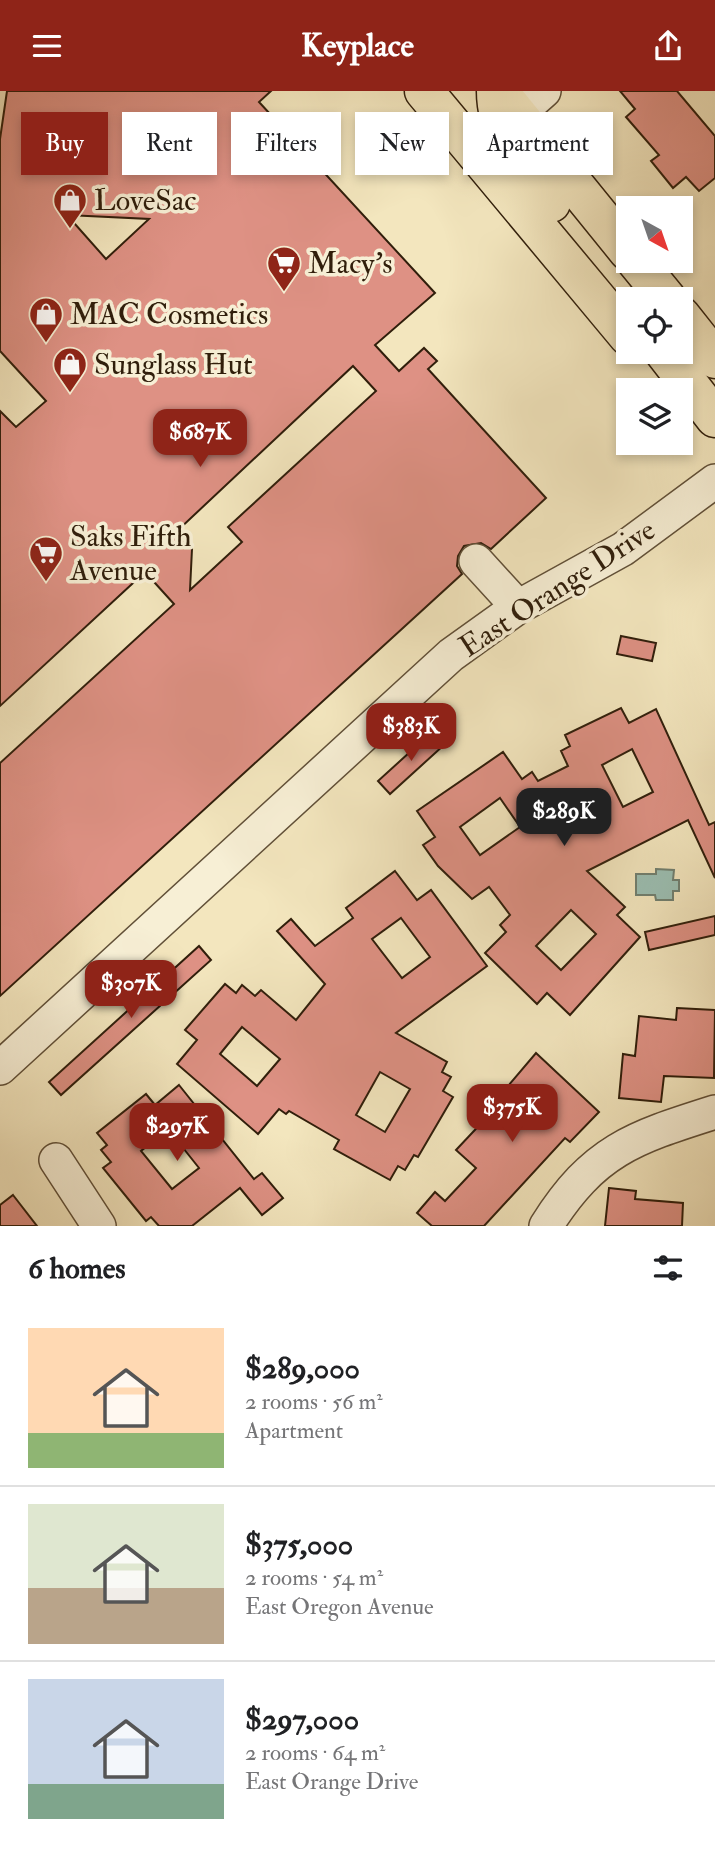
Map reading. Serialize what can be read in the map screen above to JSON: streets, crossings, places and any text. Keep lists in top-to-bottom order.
{
  "streets": {
    "street": ["East Orange Drive"]
  },
  "places": {
    "shop": ["LoveSac", "MAC Cosmetics", "Sunglass Hut"],
    "supermarket": ["Macy's", "Saks Fifth Avenue"]
  },
  "north": "bottom right",
  "page": {
    "header": "Keyplace",
    "chip": [
      "Buy",
      "Rent",
      "Filters",
      "New",
      "Apartment"
    ],
    "price": [
      "$687K",
      "$383K",
      "$289K",
      "$307K",
      "$375K",
      "$297K"
    ],
    "heading": "6 homes",
    "list": [
      {
        "name": "$289,000",
        "note": "2 rooms · 56 m² · Apartment"
      },
      {
        "name": "$375,000",
        "note": "2 rooms · 54 m² · East Oregon Avenue"
      },
      {
        "name": "$297,000",
        "note": "2 rooms · 64 m² · East Orange Drive"
      }
    ]
  }
}
